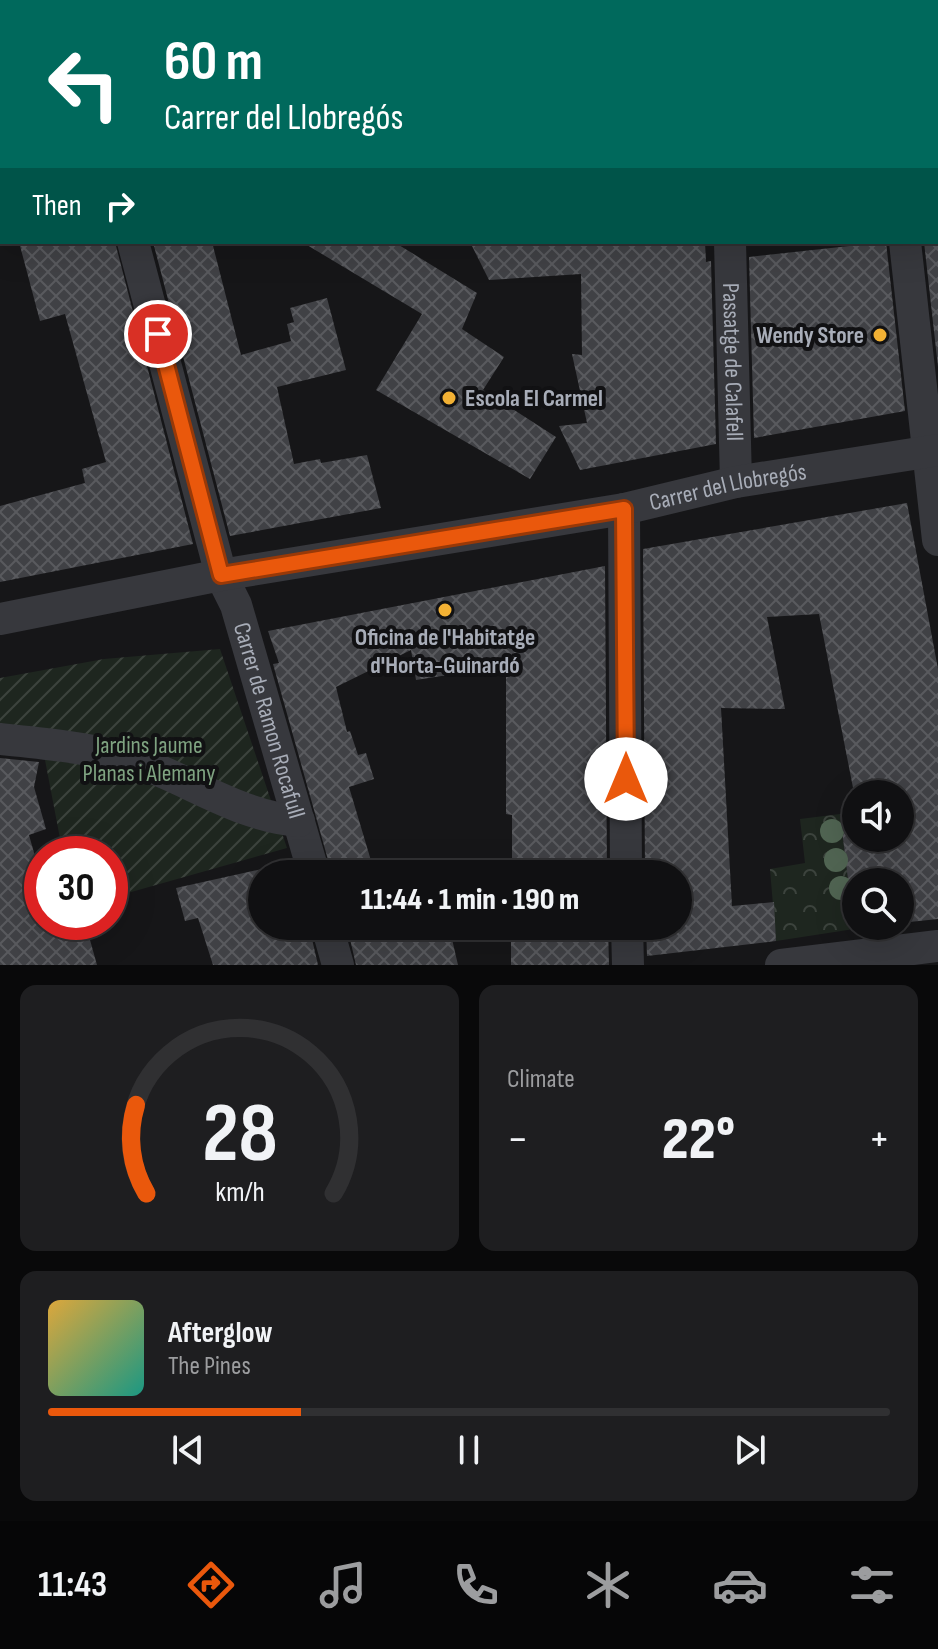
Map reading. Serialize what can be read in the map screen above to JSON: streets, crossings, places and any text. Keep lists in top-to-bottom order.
{
  "streets": {
    "street": ["Passatge de Calafell", "Carrer del Llobregós", "Carrer de Ramon Rocafull"]
  },
  "crossings": [
    ["Passatge de Calafell", "Carrer del Llobregós"],
    ["Carrer del Llobregós", "Carrer de Ramon Rocafull"]
  ],
  "parks": ["Jardins Jaume Planas i Alemany"],
  "places": ["Wendy Store", "Escola El Carmel", "Oficina de l'Habitatge d'Horta-Guinardó"],
  "page": {
    "turn": ["60 m", "Carrer del Llobregós"],
    "then": "Then",
    "limit": "30",
    "trip": "11:44 · 1 min · 190 m",
    "tile": "Climate",
    "heat": ["−", "22°", "+"],
    "song": ["Afterglow", "The Pines"],
    "tabs": "11:43",
    "gauge": ["28", "km/h"]
  }
}
